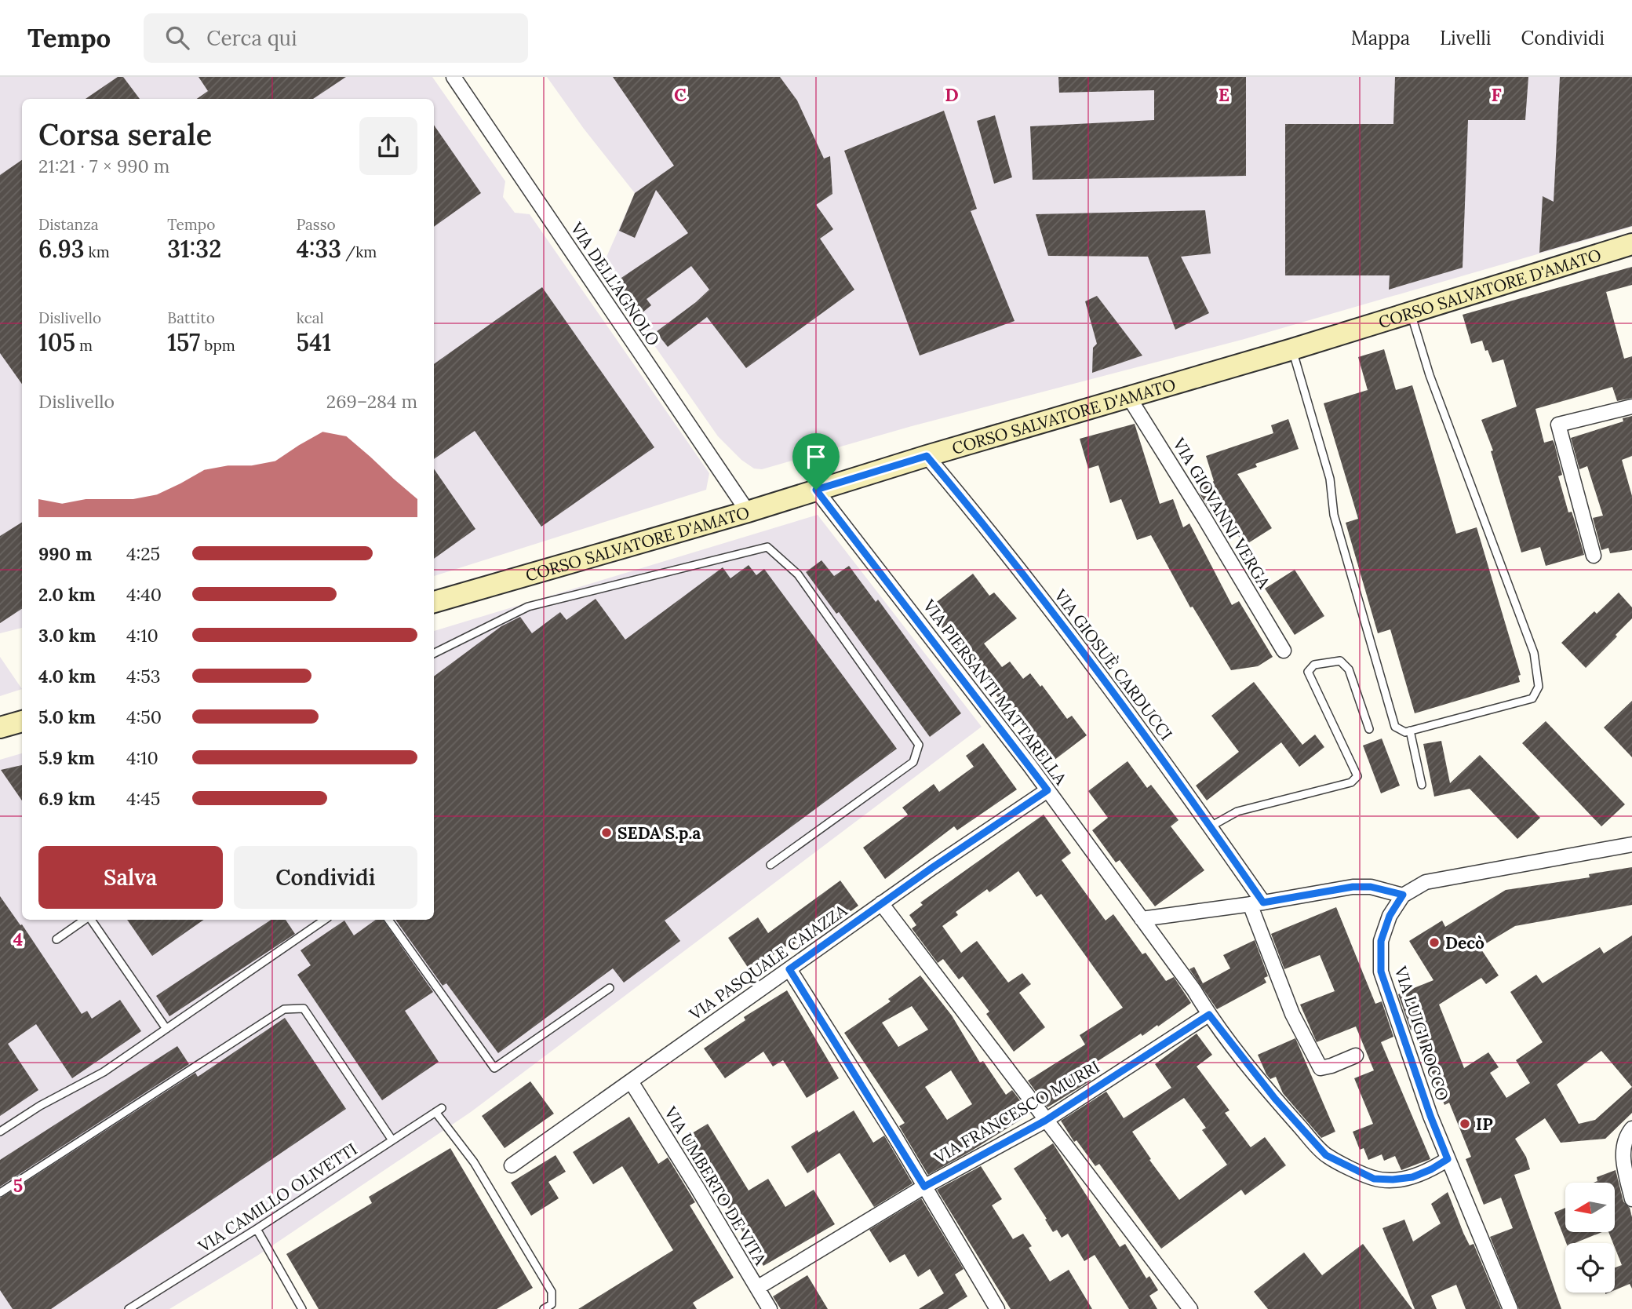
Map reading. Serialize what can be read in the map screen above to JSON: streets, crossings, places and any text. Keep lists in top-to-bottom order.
{
  "streets": {
    "street": [
      "VIA DELL'AGNOLO",
      "CORSO SALVATORE D'AMATO",
      "VIA GIOVANNI VERGA",
      "VIA GIOSUÈ CARDUCCI",
      "VIA PIERSANTI MATTARELLA",
      "VIA PASQUALE CAIAZZA",
      "VIA LUIGI ROCCO",
      "VIA FRANCESCO MURRI",
      "VIA UMBERTO DE VITA"
    ],
    "lane": ["VIA CAMILLO OLIVETTI"]
  },
  "crossings": [
    ["VIA DELL'AGNOLO", "CORSO SALVATORE D'AMATO"],
    ["CORSO SALVATORE D'AMATO", "VIA GIOVANNI VERGA"],
    ["CORSO SALVATORE D'AMATO", "VIA GIOSUÈ CARDUCCI"],
    ["CORSO SALVATORE D'AMATO", "VIA PIERSANTI MATTARELLA"],
    ["VIA PIERSANTI MATTARELLA", "VIA PASQUALE CAIAZZA"],
    ["VIA PIERSANTI MATTARELLA", "VIA LUIGI ROCCO"],
    ["VIA PIERSANTI MATTARELLA", "VIA FRANCESCO MURRI"],
    ["VIA PASQUALE CAIAZZA", "VIA UMBERTO DE VITA"],
    ["VIA FRANCESCO MURRI", "VIA UMBERTO DE VITA"]
  ],
  "places": ["SEDA S.p.a", "Decò", "IP"],
  "north": "left",
  "page": {
    "header": "Tempo",
    "search": "Cerca qui",
    "nav": ["Mappa", "Livelli", "Condividi"],
    "heading": ["Corsa serale", "21:21 · 7 × 990 m"],
    "stats": [
      ["Distanza", "6.93 km"],
      ["Tempo", "31:32"],
      ["Passo", "4:33 /km"],
      ["Dislivello", "105 m"],
      ["Battito", "157 bpm"],
      ["kcal", "541"]
    ],
    "chart": ["Dislivello", "269–284 m"],
    "list": [
      {
        "name": "990 m",
        "note": "4:25"
      },
      {
        "name": "2.0 km",
        "note": "4:40"
      },
      {
        "name": "3.0 km",
        "note": "4:10"
      },
      {
        "name": "4.0 km",
        "note": "4:53"
      },
      {
        "name": "5.0 km",
        "note": "4:50"
      },
      {
        "name": "5.9 km",
        "note": "4:10"
      },
      {
        "name": "6.9 km",
        "note": "4:45"
      }
    ],
    "buttons": ["Salva", "Condividi"]
  },
  "grid": {
    "columns": [
      "C",
      "D",
      "E",
      "F"
    ],
    "rows": ["4", "5"]
  }
}
